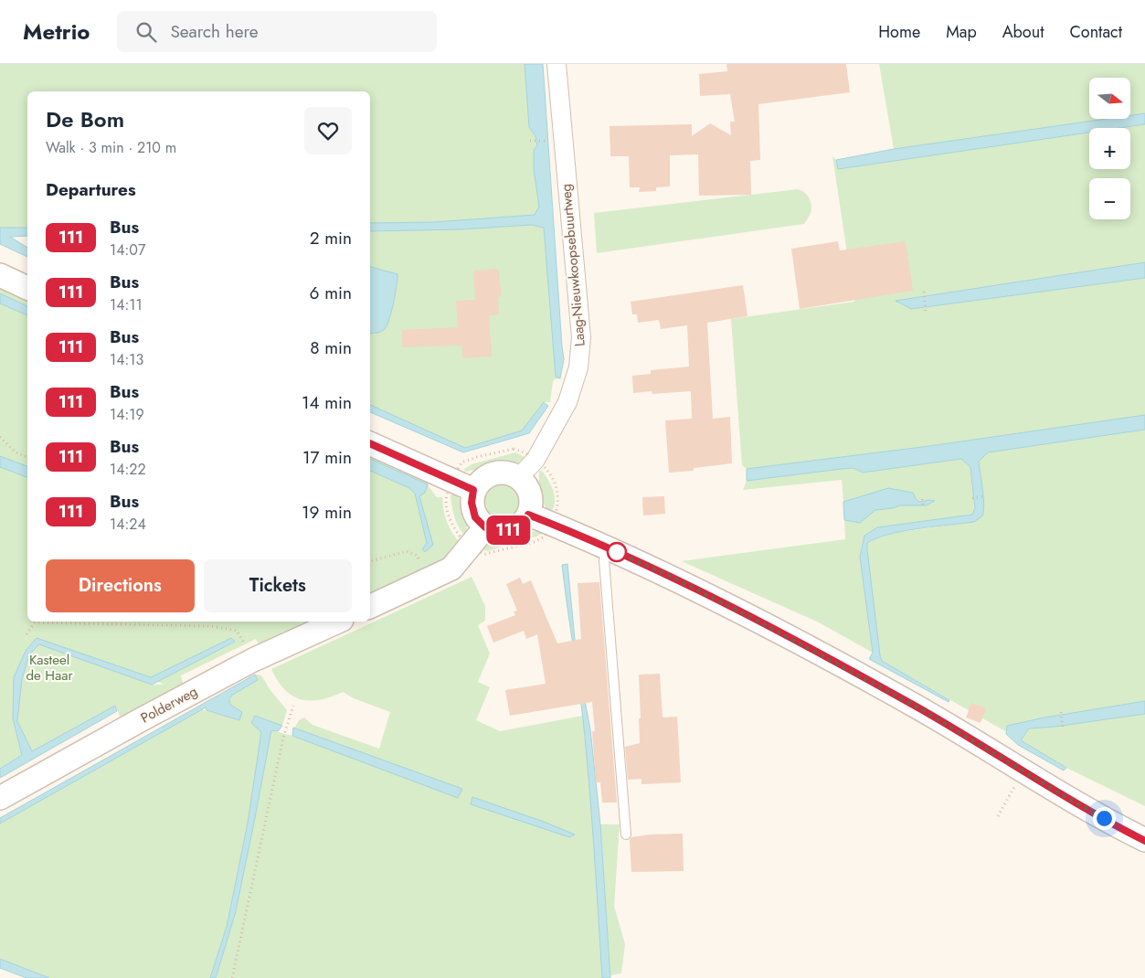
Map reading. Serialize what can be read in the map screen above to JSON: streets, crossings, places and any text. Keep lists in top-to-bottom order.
{
  "streets": {
    "street": ["Laag-Nieuwkoopsebuurtweg", "Polderweg"]
  },
  "parks": ["Kasteel de Haar"],
  "lines": ["bus line 111"],
  "north": "right",
  "page": {
    "header": "Metrio",
    "search": "Search here",
    "nav": [
      "Home",
      "Map",
      "About",
      "Contact"
    ],
    "on_map": "111",
    "map_buttons": ["+", "−"],
    "heading": [
      ["De Bom", "Walk · 3 min · 210 m"],
      "Departures"
    ],
    "list": [
      {
        "mark": "111",
        "name": "Bus",
        "note": "14:07",
        "value": "2 min"
      },
      {
        "mark": "111",
        "name": "Bus",
        "note": "14:11",
        "value": "6 min"
      },
      {
        "mark": "111",
        "name": "Bus",
        "note": "14:13",
        "value": "8 min"
      },
      {
        "mark": "111",
        "name": "Bus",
        "note": "14:19",
        "value": "14 min"
      },
      {
        "mark": "111",
        "name": "Bus",
        "note": "14:22",
        "value": "17 min"
      },
      {
        "mark": "111",
        "name": "Bus",
        "note": "14:24",
        "value": "19 min"
      }
    ],
    "buttons": ["Directions", "Tickets"]
  }
}
